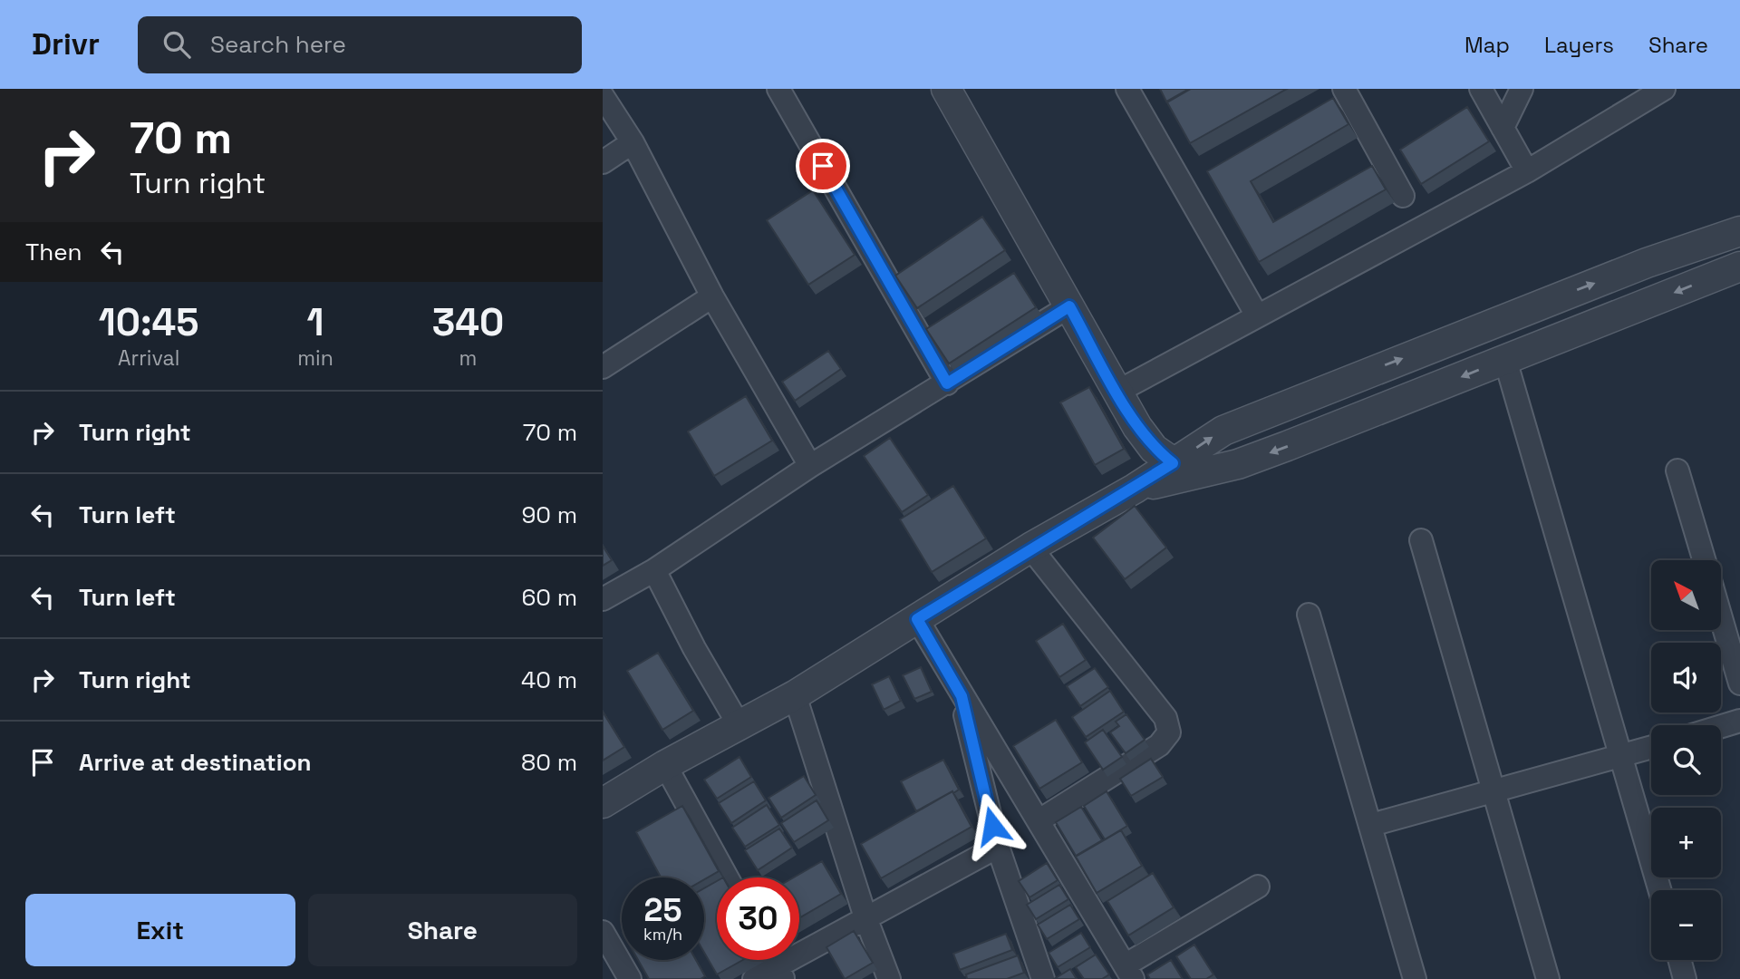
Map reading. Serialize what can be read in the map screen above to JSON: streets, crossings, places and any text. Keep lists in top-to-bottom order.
{
  "north": "top left",
  "page": {
    "header": "Drivr",
    "search": "Search here",
    "nav": ["Map", "Layers", "Share"],
    "turn": ["70 m", "Turn right"],
    "then": "Then",
    "eta": [
      "10:45",
      "Arrival",
      "1",
      "min",
      "340",
      "m"
    ],
    "list": [
      {
        "name": "Turn right",
        "value": "70 m"
      },
      {
        "name": "Turn left",
        "value": "90 m"
      },
      {
        "name": "Turn left",
        "value": "60 m"
      },
      {
        "name": "Turn right",
        "value": "40 m"
      },
      {
        "name": "Arrive at destination",
        "value": "80 m"
      }
    ],
    "map_buttons": ["+", "−"],
    "speed": "25 km/h",
    "limit": "30",
    "buttons": ["Exit", "Share"]
  }
}
